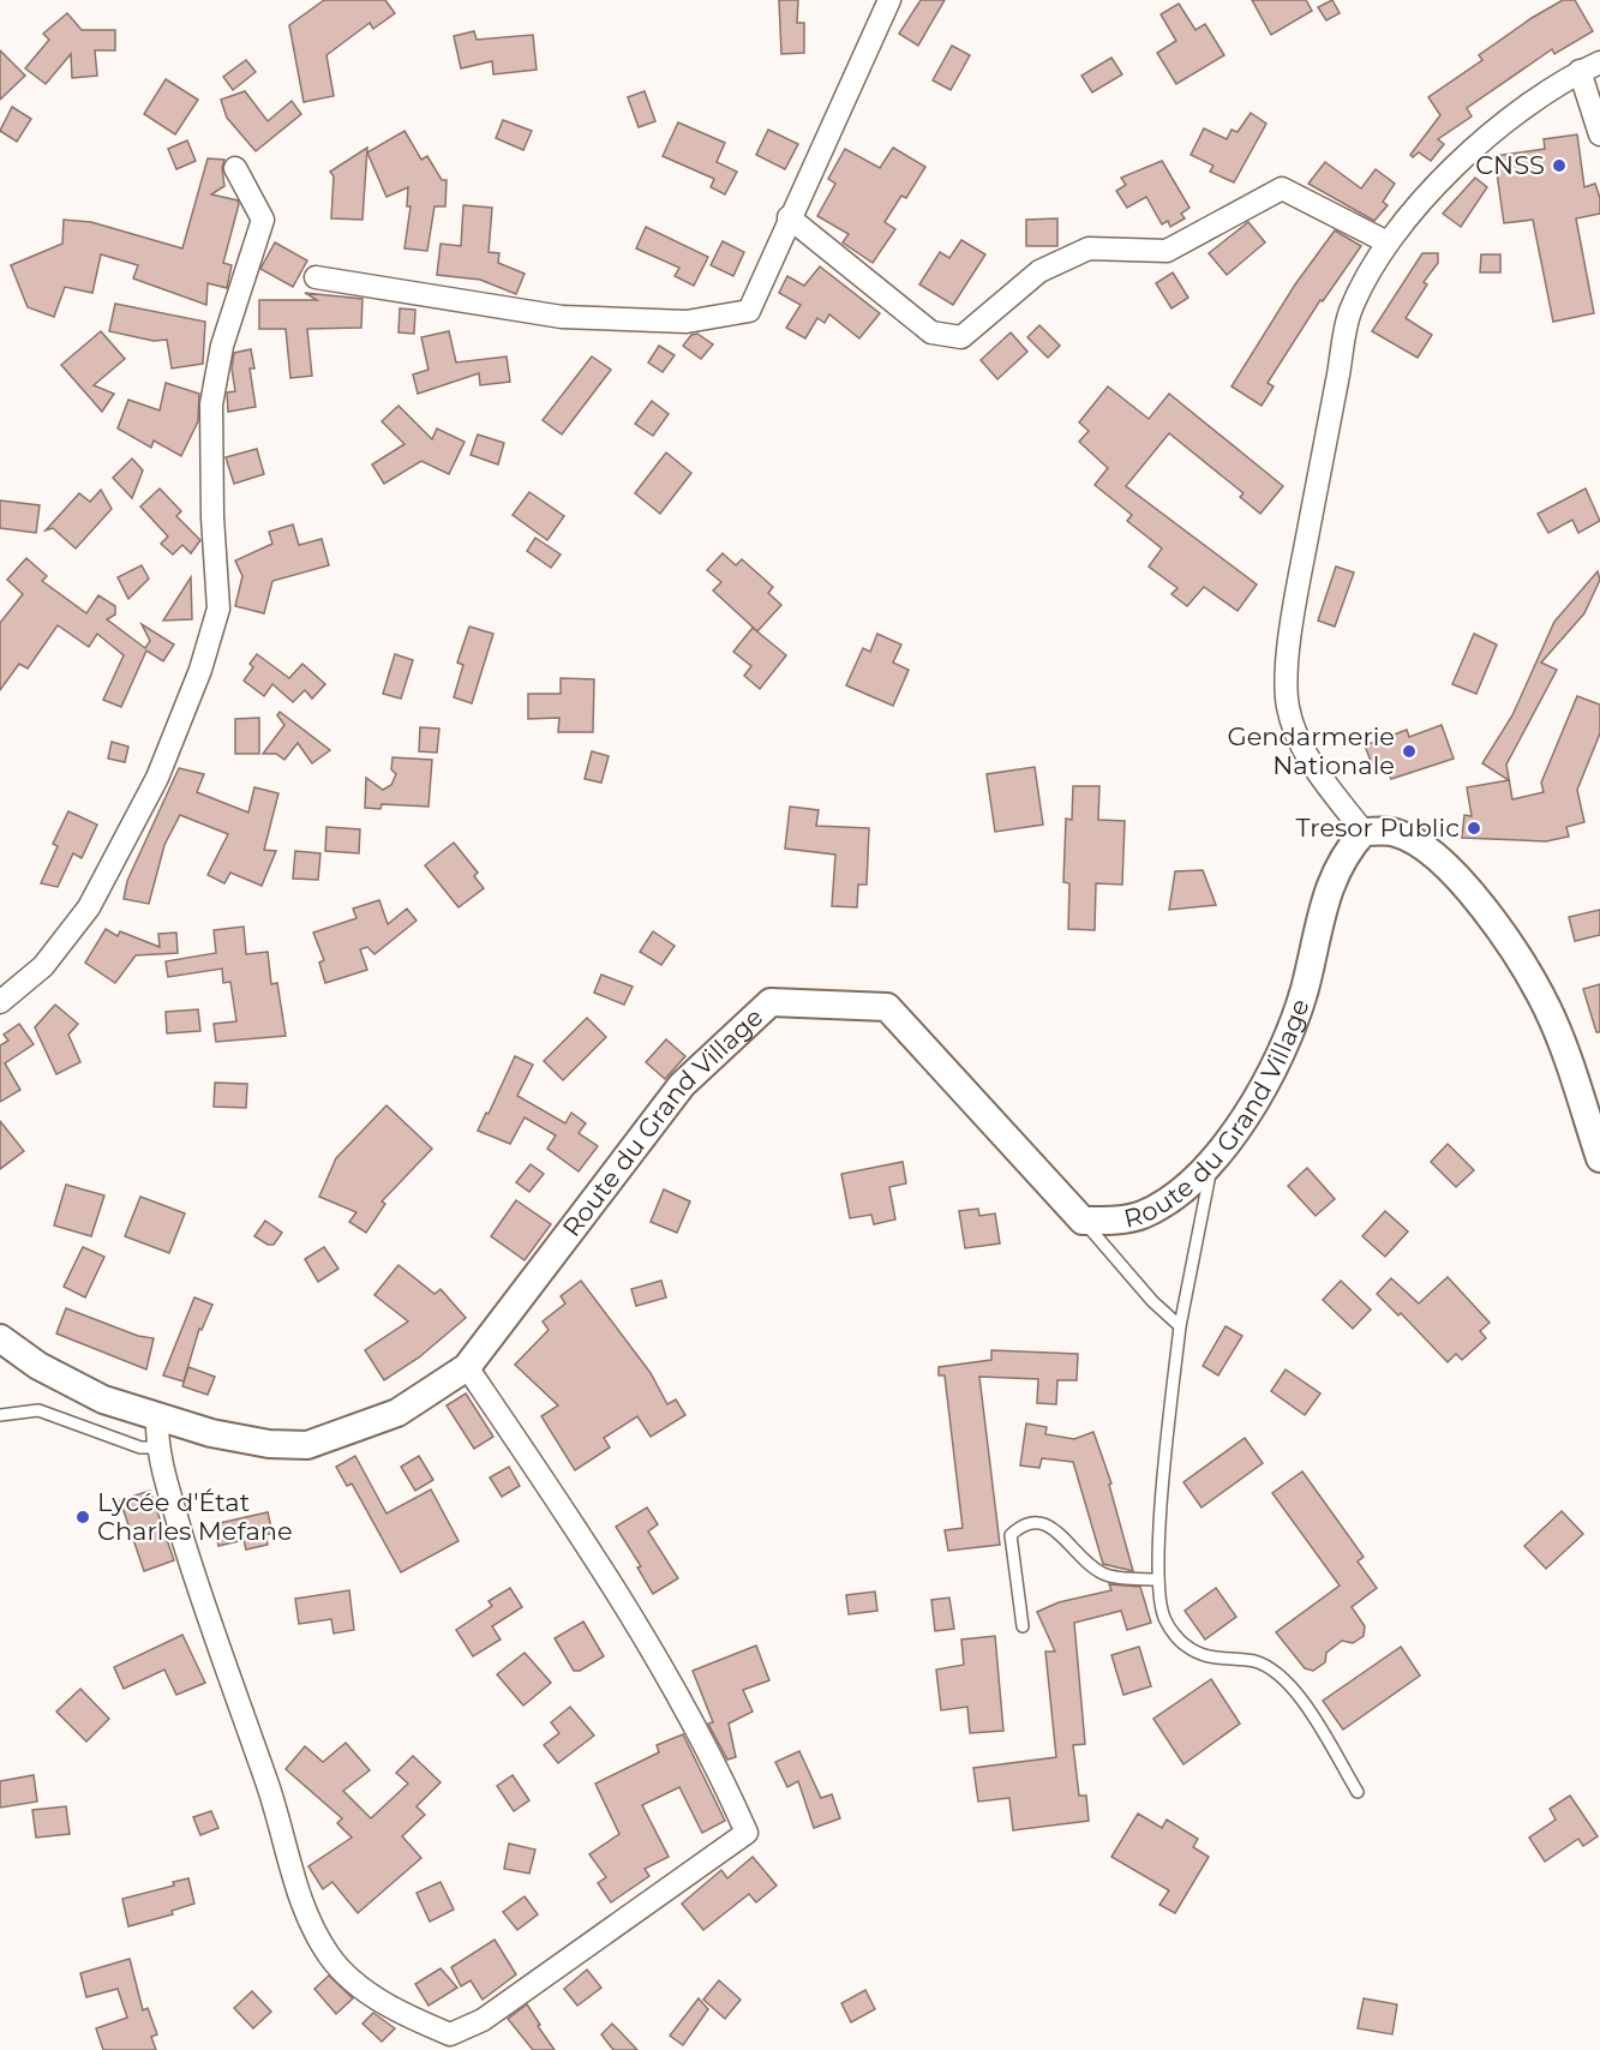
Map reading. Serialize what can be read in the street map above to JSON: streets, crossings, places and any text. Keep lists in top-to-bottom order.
{
  "streets": {
    "street": ["Route du Grand Village"]
  },
  "places": [
    "CNSS",
    "Gendarmerie Nationale",
    "Tresor Public",
    "Lycée d'État Charles Mefane"
  ]
}
